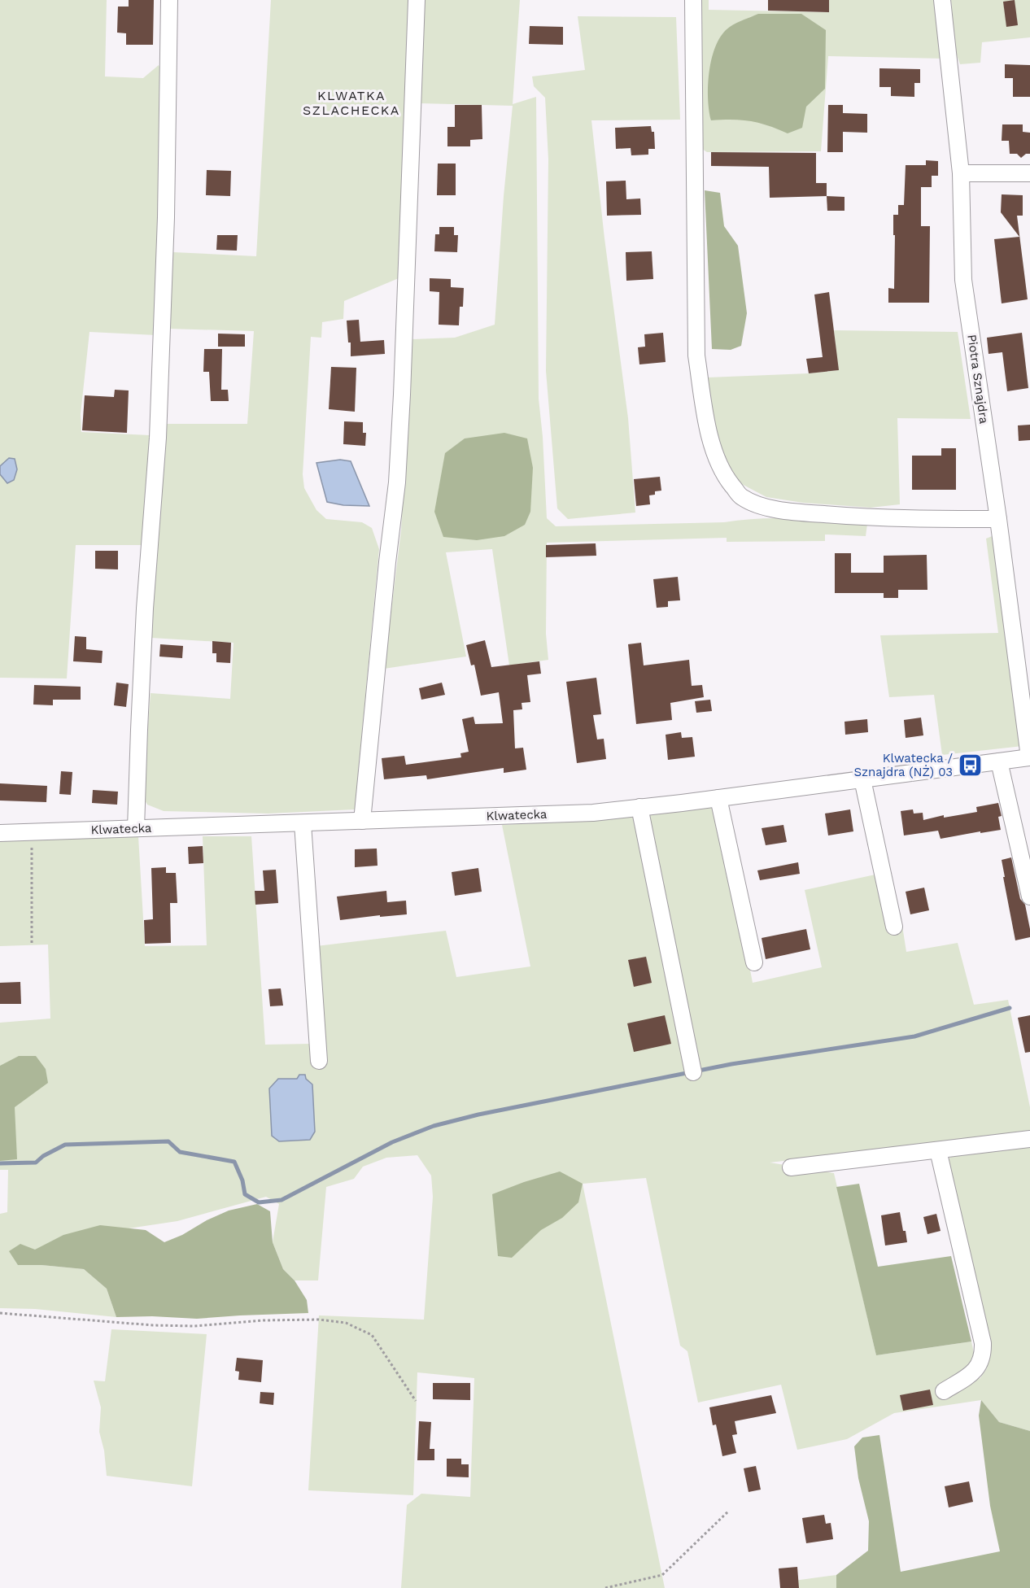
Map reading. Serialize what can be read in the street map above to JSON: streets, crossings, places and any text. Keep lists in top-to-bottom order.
{
  "streets": {
    "street": ["Piotra Sznajdra", "Klwatecka"]
  },
  "crossings": [
    ["Piotra Sznajdra", "Klwatecka"]
  ],
  "districts": ["KLWATKA SZLACHECKA"],
  "places": {
    "bus stop": ["Klwatecka / Sznajdra (NŻ) 03"]
  }
}
